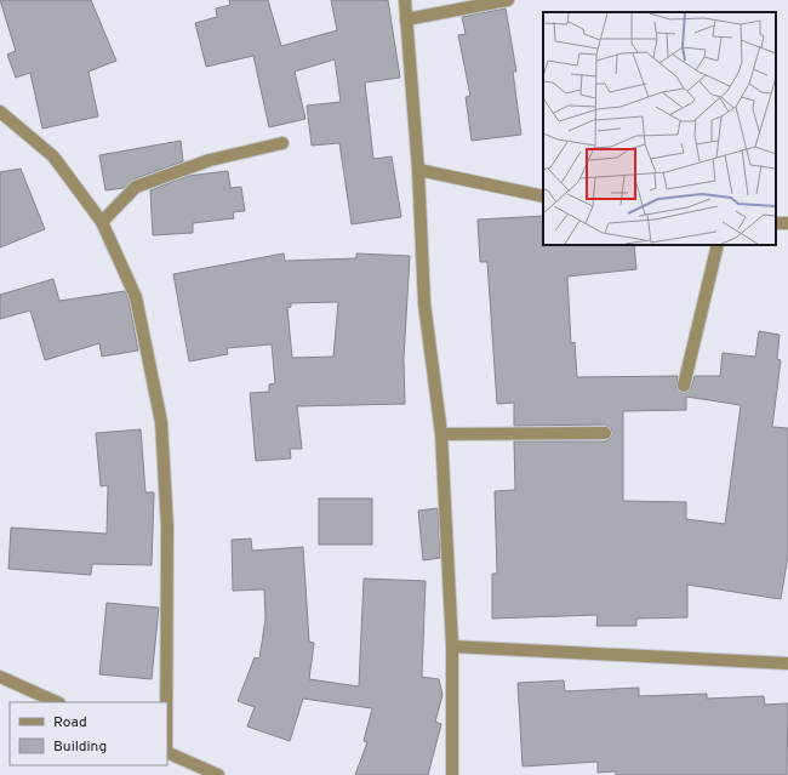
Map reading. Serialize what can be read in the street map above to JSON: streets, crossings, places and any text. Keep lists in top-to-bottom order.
{
  "legend": ["Road", "Building"]
}
